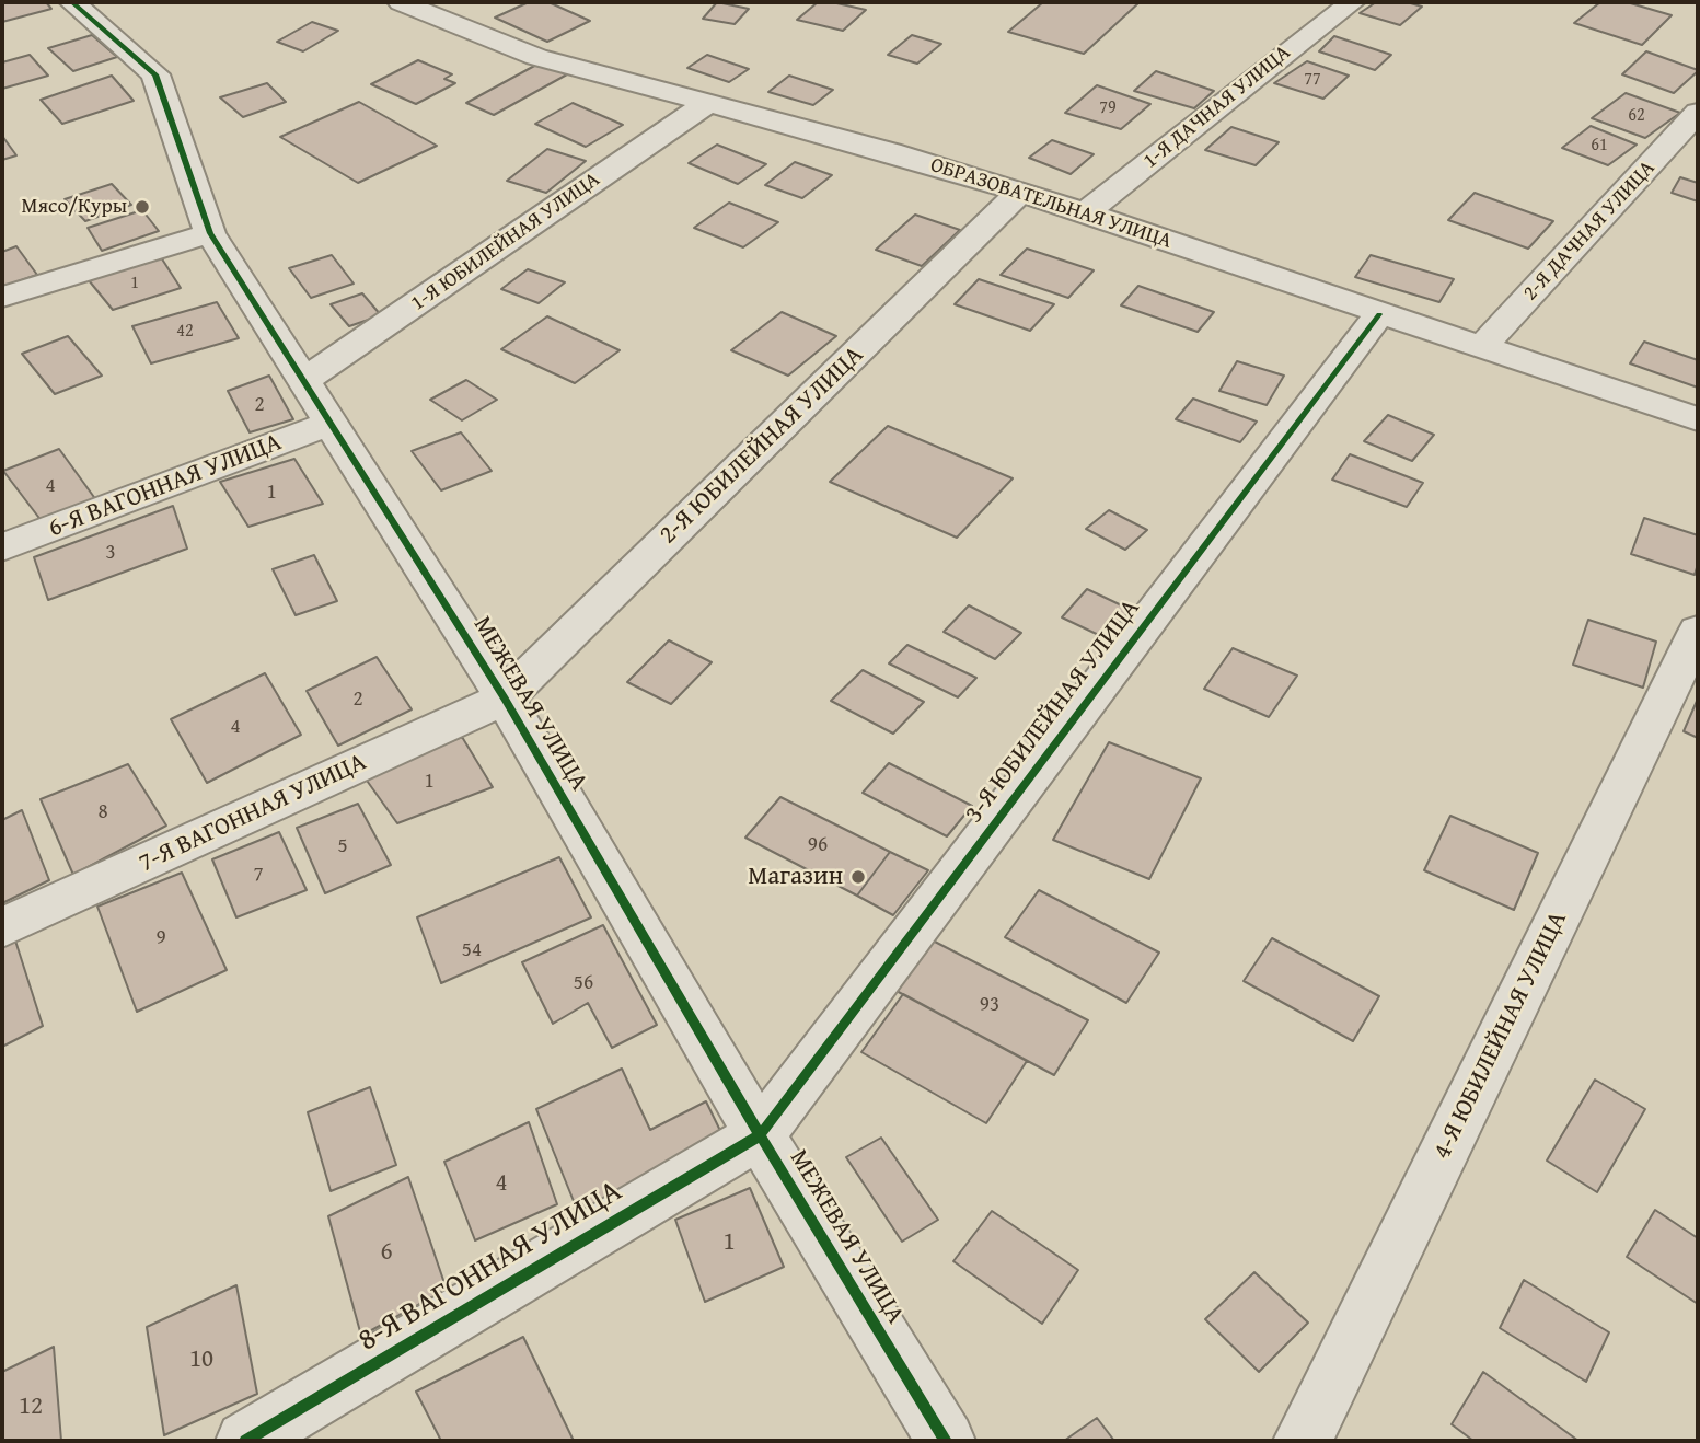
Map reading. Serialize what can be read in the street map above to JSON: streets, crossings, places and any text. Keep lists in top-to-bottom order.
{
  "streets": {
    "street": [
      "1-Я ДАЧНАЯ УЛИЦА",
      "ОБРАЗОВАТЕЛЬНАЯ УЛИЦА",
      "2-Я ДАЧНАЯ УЛИЦА",
      "1-Я ЮБИЛЕЙНАЯ УЛИЦА",
      "2-Я ЮБИЛЕЙНАЯ УЛИЦА",
      "6-Я ВАГОННАЯ УЛИЦА",
      "МЕЖЕВАЯ УЛИЦА",
      "3-Я ЮБИЛЕЙНАЯ УЛИЦА",
      "7-Я ВАГОННАЯ УЛИЦА",
      "4-Я ЮБИЛЕЙНАЯ УЛИЦА",
      "8-Я ВАГОННАЯ УЛИЦА"
    ]
  },
  "crossings": [
    ["1-Я ДАЧНАЯ УЛИЦА", "ОБРАЗОВАТЕЛЬНАЯ УЛИЦА"],
    ["ОБРАЗОВАТЕЛЬНАЯ УЛИЦА", "2-Я ДАЧНАЯ УЛИЦА"],
    ["ОБРАЗОВАТЕЛЬНАЯ УЛИЦА", "1-Я ЮБИЛЕЙНАЯ УЛИЦА"],
    ["ОБРАЗОВАТЕЛЬНАЯ УЛИЦА", "2-Я ЮБИЛЕЙНАЯ УЛИЦА"],
    ["ОБРАЗОВАТЕЛЬНАЯ УЛИЦА", "3-Я ЮБИЛЕЙНАЯ УЛИЦА"],
    ["1-Я ЮБИЛЕЙНАЯ УЛИЦА", "МЕЖЕВАЯ УЛИЦА"],
    ["2-Я ЮБИЛЕЙНАЯ УЛИЦА", "МЕЖЕВАЯ УЛИЦА"],
    ["2-Я ЮБИЛЕЙНАЯ УЛИЦА", "7-Я ВАГОННАЯ УЛИЦА"],
    ["6-Я ВАГОННАЯ УЛИЦА", "МЕЖЕВАЯ УЛИЦА"],
    ["МЕЖЕВАЯ УЛИЦА", "3-Я ЮБИЛЕЙНАЯ УЛИЦА"],
    ["МЕЖЕВАЯ УЛИЦА", "7-Я ВАГОННАЯ УЛИЦА"],
    ["МЕЖЕВАЯ УЛИЦА", "8-Я ВАГОННАЯ УЛИЦА"],
    ["3-Я ЮБИЛЕЙНАЯ УЛИЦА", "8-Я ВАГОННАЯ УЛИЦА"]
  ],
  "places": ["Мясо/Куры", "Магазин"],
  "house_numbers": [
    "77",
    "79",
    "62",
    "61",
    "1",
    "42",
    "2",
    "4",
    "1",
    "3",
    "2",
    "4",
    "1",
    "8",
    "96",
    "5",
    "7",
    "9",
    "54",
    "56",
    "93",
    "4",
    "1",
    "6",
    "10",
    "12"
  ]
}
